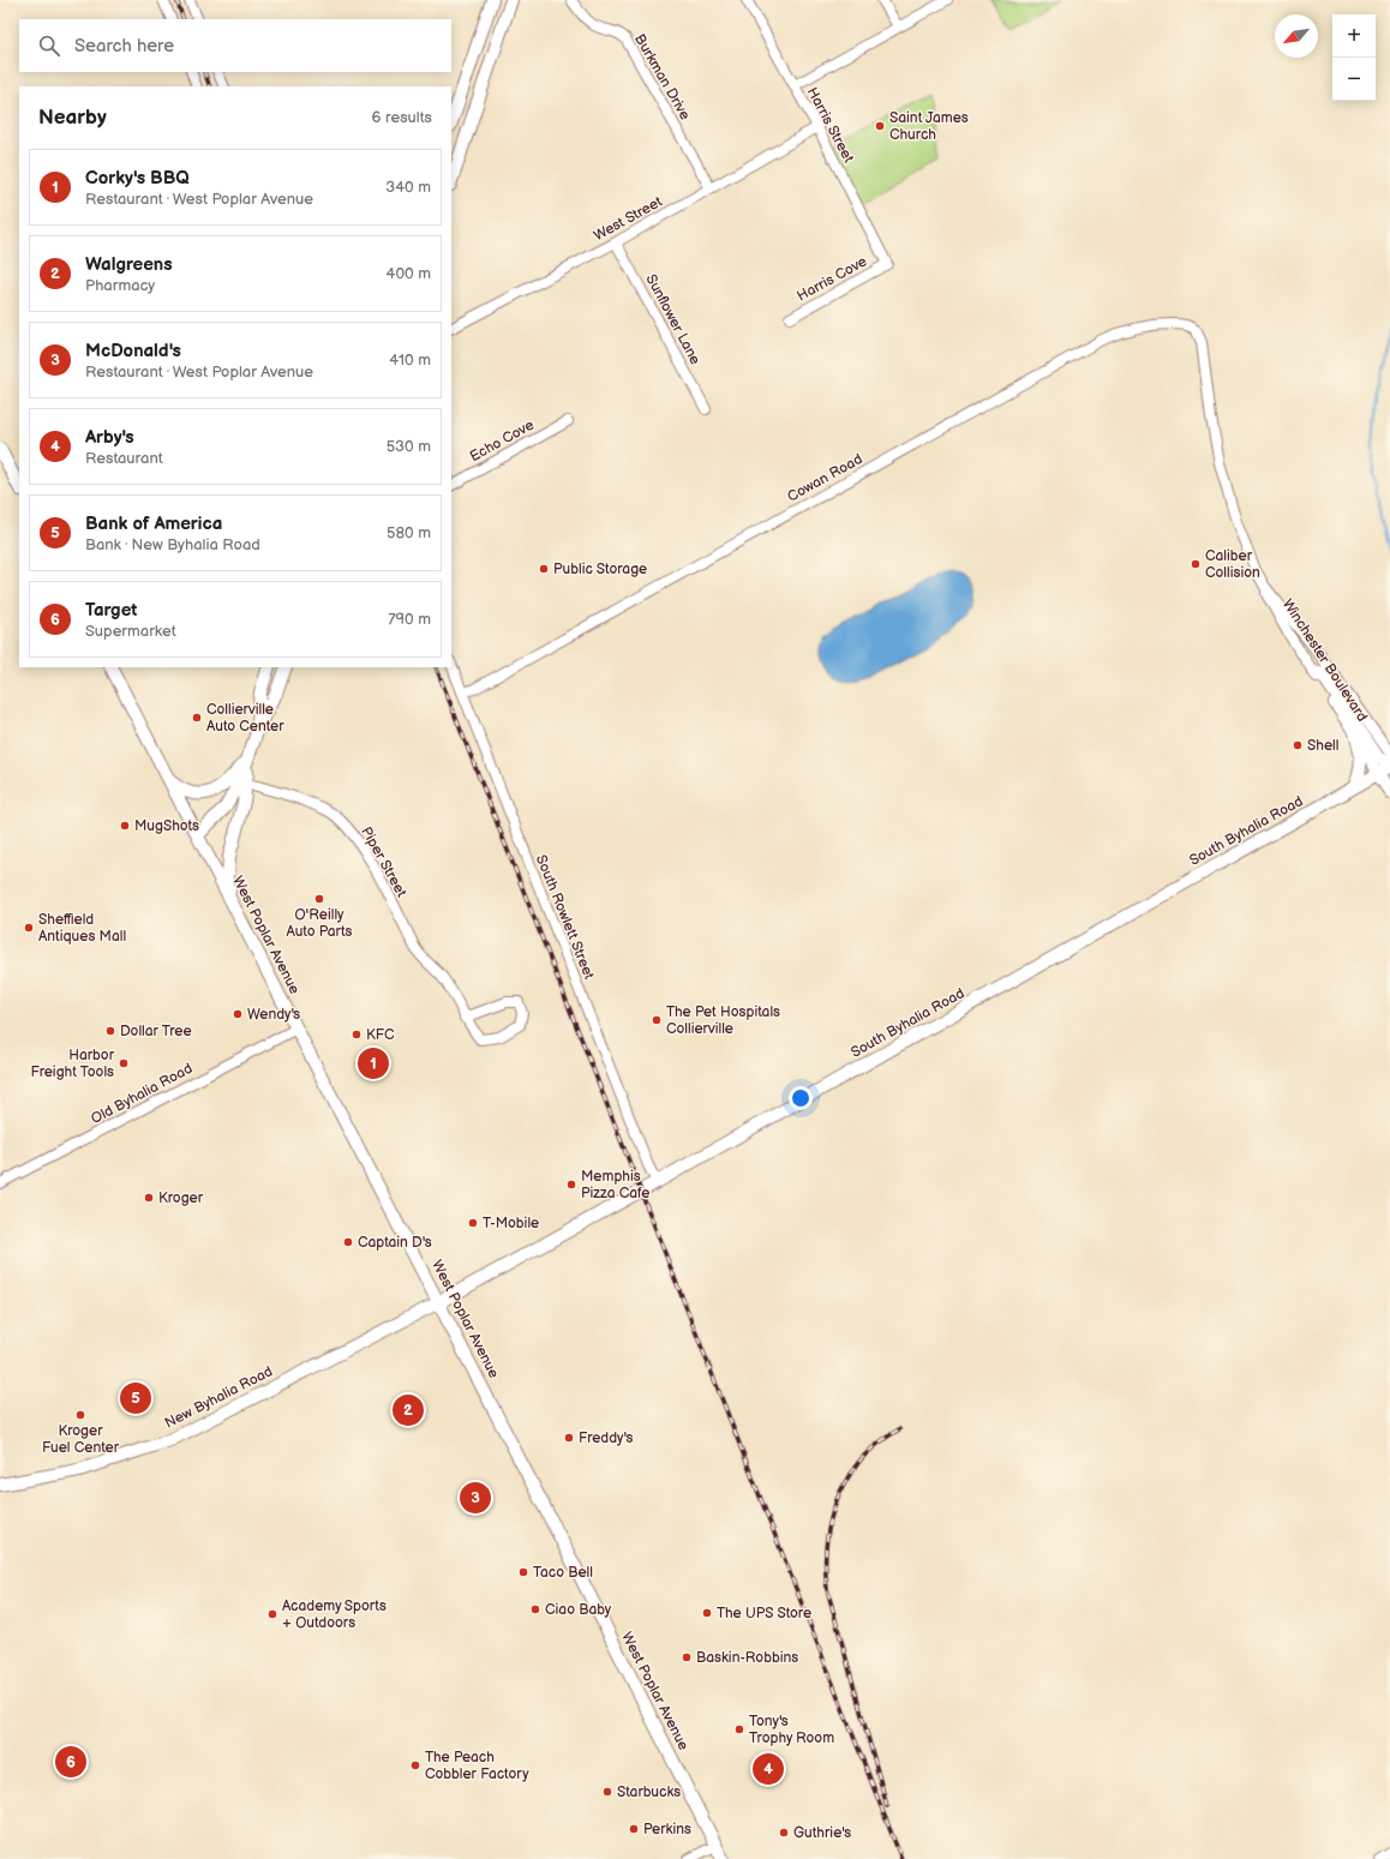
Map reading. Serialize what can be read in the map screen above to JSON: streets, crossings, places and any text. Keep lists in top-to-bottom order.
{
  "streets": {
    "main road": ["South Byhalia Road", "West Poplar Avenue", "New Byhalia Road"],
    "street": [
      "Burkman Drive",
      "Harris Street",
      "West Street",
      "Harris Cove",
      "Sunflower Lane",
      "Echo Cove",
      "Cowan Road",
      "Winchester Boulevard",
      "Piper Street",
      "South Rowlett Street",
      "Old Byhalia Road"
    ]
  },
  "crossings": [
    ["Burkman Drive", "West Street"],
    ["Harris Street", "West Street"],
    ["Harris Street", "Harris Cove"],
    ["West Street", "Sunflower Lane"],
    ["Cowan Road", "Winchester Boulevard"],
    ["Cowan Road", "South Rowlett Street"],
    ["Winchester Boulevard", "South Byhalia Road"],
    ["South Byhalia Road", "South Rowlett Street"],
    ["South Byhalia Road", "West Poplar Avenue"],
    ["South Byhalia Road", "New Byhalia Road"],
    ["West Poplar Avenue", "Old Byhalia Road"],
    ["West Poplar Avenue", "New Byhalia Road"]
  ],
  "places": [
    "Saint James Church",
    "Caliber Collision",
    "Public Storage",
    "Collierville Auto Center",
    "Shell",
    "MugShots",
    "O'Reilly Auto Parts",
    "Sheffield Antiques Mall",
    "Wendy's",
    "The Pet Hospitals Collierville",
    "Dollar Tree",
    "KFC",
    "Harbor Freight Tools",
    "Memphis Pizza Cafe",
    "Kroger",
    "T-Mobile",
    "Captain D's",
    "Kroger Fuel Center",
    "Freddy's",
    "Taco Bell",
    "Ciao Baby",
    "The UPS Store",
    "Academy Sports + Outdoors",
    "Baskin-Robbins",
    "Tony's Trophy Room",
    "The Peach Cobbler Factory",
    "Starbucks",
    "Perkins",
    "Guthrie's"
  ],
  "north": "bottom left",
  "page": {
    "map_buttons": ["+", "−"],
    "search": "Search here",
    "heading": ["Nearby", "6 results"],
    "list": [
      {
        "mark": "1",
        "name": "Corky's BBQ",
        "note": "Restaurant · West Poplar Avenue",
        "value": "340 m"
      },
      {
        "mark": "2",
        "name": "Walgreens",
        "note": "Pharmacy",
        "value": "400 m"
      },
      {
        "mark": "3",
        "name": "McDonald's",
        "note": "Restaurant · West Poplar Avenue",
        "value": "410 m"
      },
      {
        "mark": "4",
        "name": "Arby's",
        "note": "Restaurant",
        "value": "530 m"
      },
      {
        "mark": "5",
        "name": "Bank of America",
        "note": "Bank · New Byhalia Road",
        "value": "580 m"
      },
      {
        "mark": "6",
        "name": "Target",
        "note": "Supermarket",
        "value": "790 m"
      }
    ],
    "pins": [
      "1",
      "5",
      "2",
      "3",
      "6",
      "4"
    ]
  }
}
